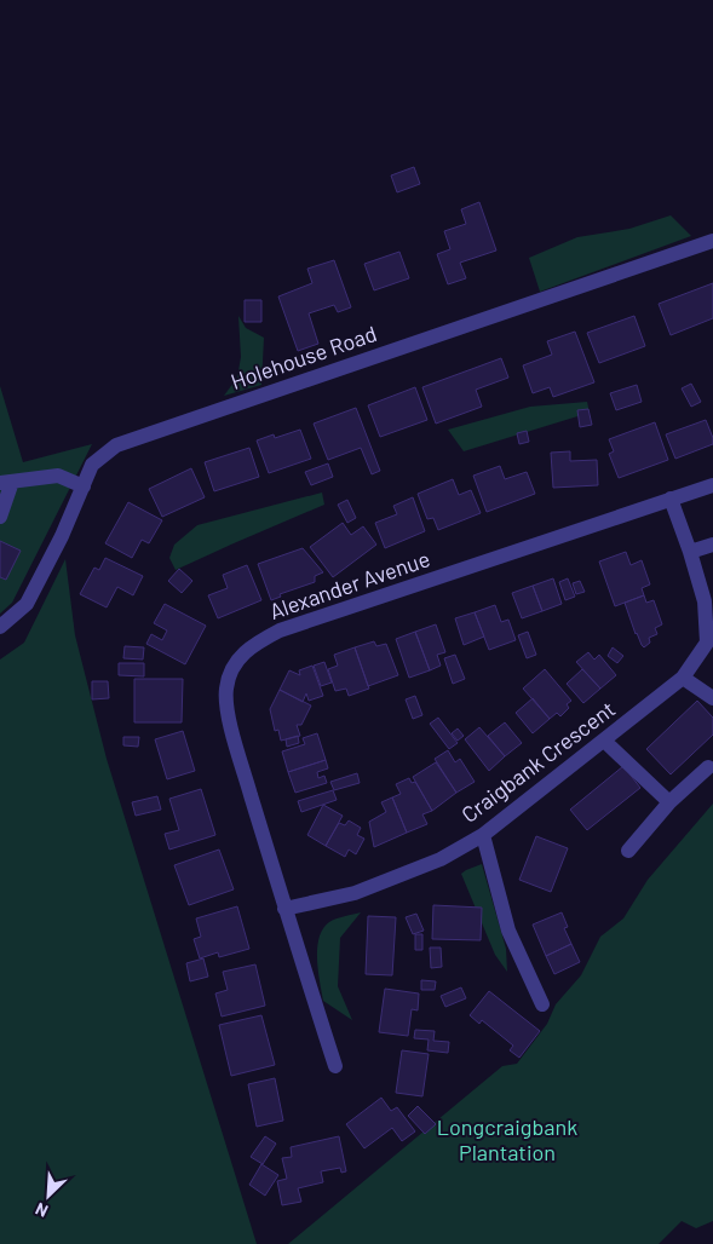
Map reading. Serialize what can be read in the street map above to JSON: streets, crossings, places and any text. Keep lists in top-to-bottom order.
{
  "streets": {
    "street": ["Holehouse Road", "Alexander Avenue", "Craigbank Crescent"]
  },
  "crossings": [
    ["Alexander Avenue", "Craigbank Crescent"]
  ],
  "parks": ["Longcraigbank Plantation"],
  "north": "bottom left"
}
